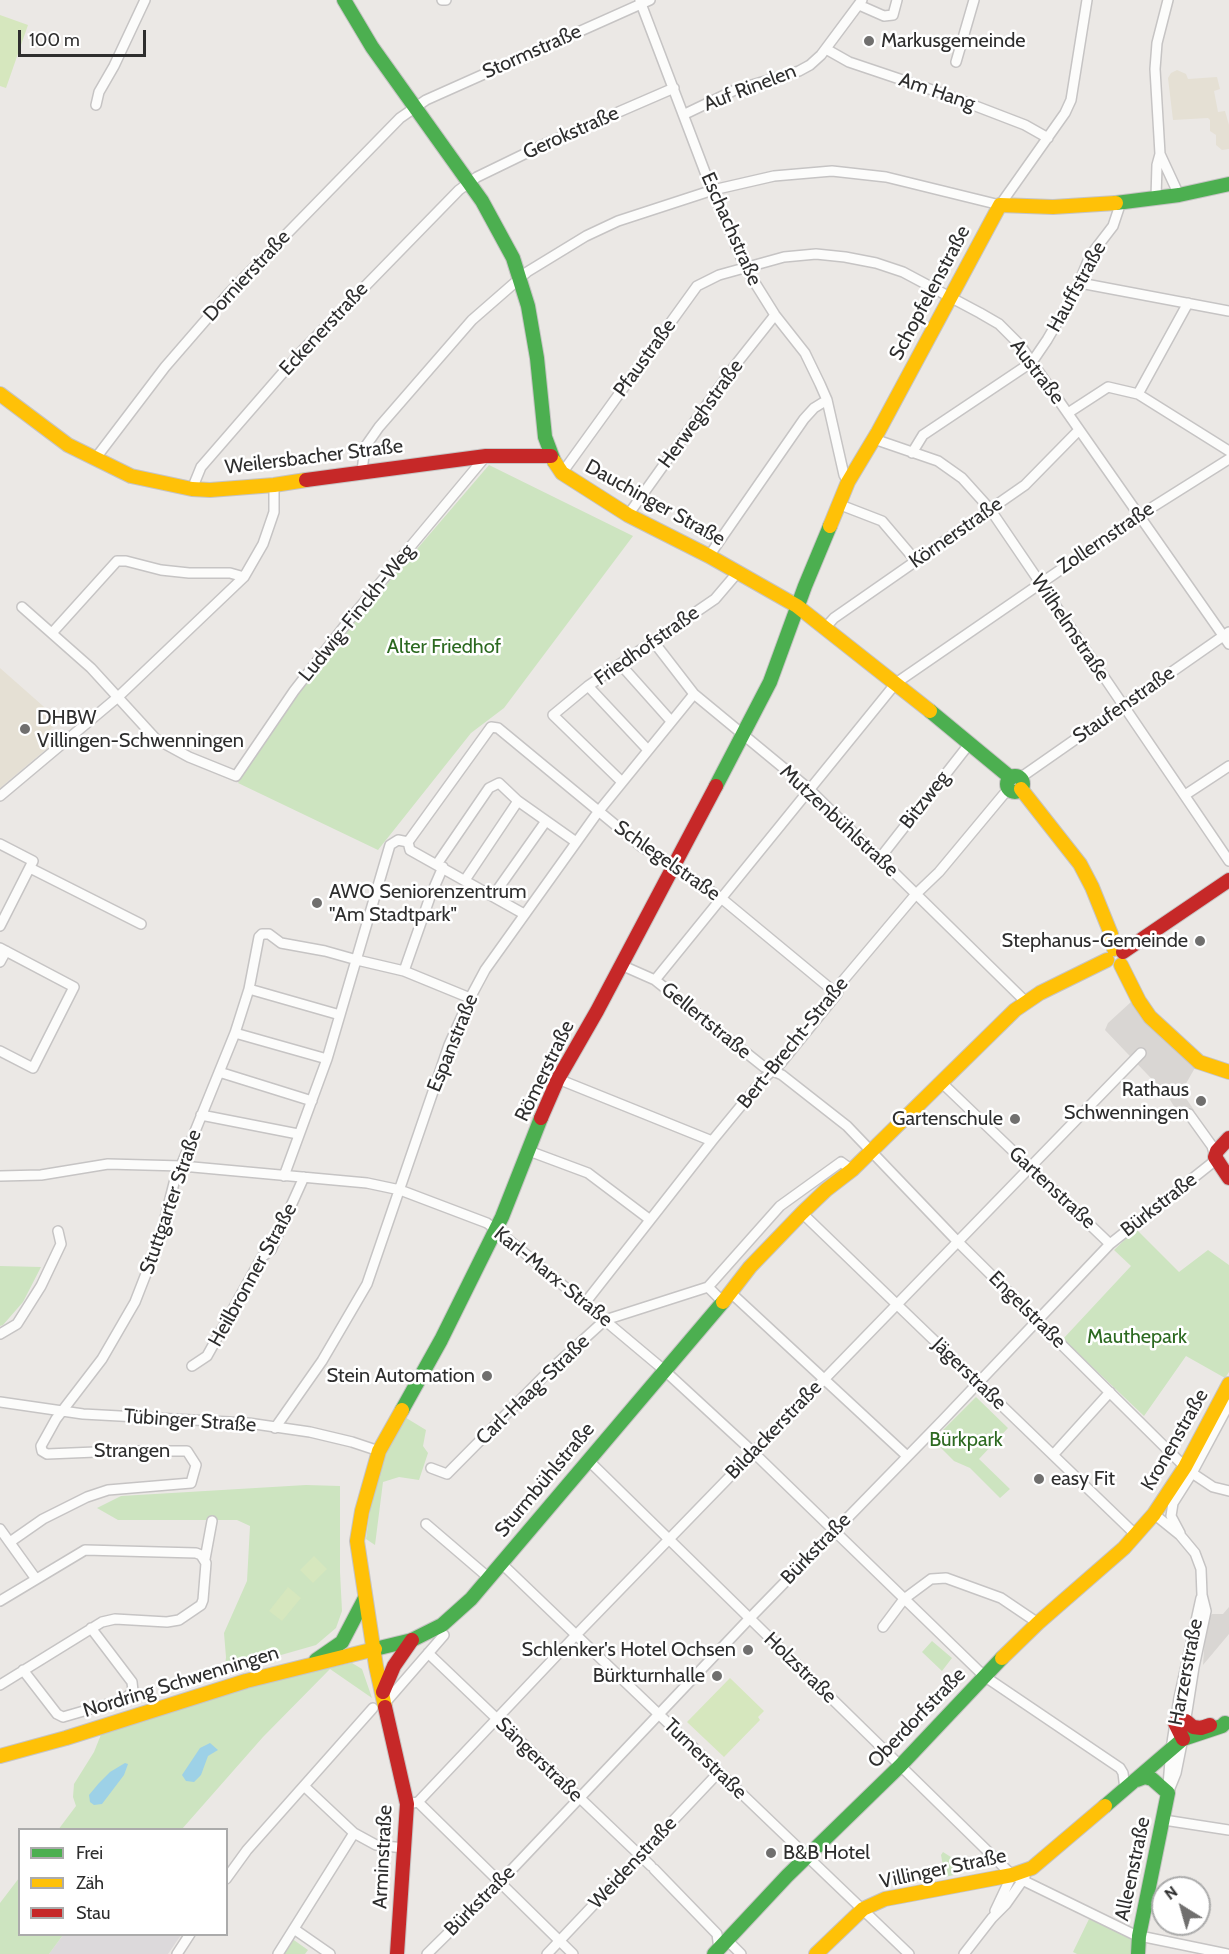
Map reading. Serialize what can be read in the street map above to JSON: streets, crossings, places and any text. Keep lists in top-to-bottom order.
{
  "streets": {
    "main road": [
      "Schopfelenstraße",
      "Weilersbacher Straße",
      "Dauchinger Straße",
      "Römerstraße",
      "Kronenstraße",
      "Sturmbühlstraße",
      "Nordring Schwenningen",
      "Oberdorfstraße",
      "Arminstraße",
      "Villinger Straße",
      "Alleenstraße"
    ],
    "street": [
      "Stormstraße",
      "Auf Rinelen",
      "Am Hang",
      "Gerokstraße",
      "Eschachstraße",
      "Dornierstraße",
      "Hauffstraße",
      "Eckenerstraße",
      "Pfaustraße",
      "Austraße",
      "Herweghstraße",
      "Körnerstraße",
      "Zollernstraße",
      "Ludwig-Finckh-Weg",
      "Wilhelmstraße",
      "Friedhofstraße",
      "Staufenstraße",
      "Bitzweg",
      "Mutzenbühlstraße",
      "Schlegelstraße",
      "Gellertstraße",
      "Espanstraße",
      "Bert-Brecht-Straße",
      "Gartenstraße",
      "Stuttgarter Straße",
      "Bürkstraße",
      "Heilbronner Straße",
      "Karl-Marx-Straße",
      "Engelstraße",
      "Jägerstraße",
      "Carl-Haag-Straße",
      "Tübinger Straße",
      "Bildackerstraße",
      "Strangen",
      "Holzstraße",
      "Harzerstraße",
      "Turnerstraße",
      "Sängerstraße",
      "Weidenstraße"
    ]
  },
  "crossings": [
    ["Stormstraße", "Eschachstraße"],
    ["Stormstraße", "Dornierstraße"],
    ["Stormstraße", "Dauchinger Straße"],
    ["Auf Rinelen", "Am Hang"],
    ["Auf Rinelen", "Eschachstraße"],
    ["Am Hang", "Schopfelenstraße"],
    ["Gerokstraße", "Eschachstraße"],
    ["Gerokstraße", "Eckenerstraße"],
    ["Gerokstraße", "Dauchinger Straße"],
    ["Eschachstraße", "Schopfelenstraße"],
    ["Eschachstraße", "Pfaustraße"],
    ["Eschachstraße", "Austraße"],
    ["Eschachstraße", "Herweghstraße"],
    ["Dornierstraße", "Weilersbacher Straße"],
    ["Dornierstraße", "Dauchinger Straße"],
    ["Hauffstraße", "Austraße"],
    ["Hauffstraße", "Wilhelmstraße"],
    ["Schopfelenstraße", "Austraße"],
    ["Schopfelenstraße", "Dauchinger Straße"],
    ["Schopfelenstraße", "Wilhelmstraße"],
    ["Schopfelenstraße", "Römerstraße"],
    ["Eckenerstraße", "Weilersbacher Straße"],
    ["Eckenerstraße", "Dauchinger Straße"],
    ["Pfaustraße", "Austraße"],
    ["Pfaustraße", "Dauchinger Straße"],
    ["Austraße", "Körnerstraße"],
    ["Austraße", "Zollernstraße"],
    ["Austraße", "Staufenstraße"],
    ["Herweghstraße", "Dauchinger Straße"],
    ["Weilersbacher Straße", "Dauchinger Straße"],
    ["Weilersbacher Straße", "Ludwig-Finckh-Weg"],
    ["Dauchinger Straße", "Körnerstraße"],
    ["Dauchinger Straße", "Zollernstraße"],
    ["Dauchinger Straße", "Friedhofstraße"],
    ["Dauchinger Straße", "Staufenstraße"],
    ["Dauchinger Straße", "Bitzweg"],
    ["Dauchinger Straße", "Bert-Brecht-Straße"],
    ["Dauchinger Straße", "Römerstraße"],
    ["Dauchinger Straße", "Sturmbühlstraße"],
    ["Körnerstraße", "Wilhelmstraße"],
    ["Zollernstraße", "Wilhelmstraße"],
    ["Zollernstraße", "Mutzenbühlstraße"],
    ["Zollernstraße", "Schlegelstraße"],
    ["Zollernstraße", "Gellertstraße"],
    ["Wilhelmstraße", "Staufenstraße"],
    ["Friedhofstraße", "Mutzenbühlstraße"],
    ["Friedhofstraße", "Espanstraße"],
    ["Staufenstraße", "Bert-Brecht-Straße"],
    ["Bitzweg", "Mutzenbühlstraße"],
    ["Mutzenbühlstraße", "Espanstraße"],
    ["Mutzenbühlstraße", "Bert-Brecht-Straße"],
    ["Mutzenbühlstraße", "Römerstraße"],
    ["Mutzenbühlstraße", "Sturmbühlstraße"],
    ["Schlegelstraße", "Espanstraße"],
    ["Schlegelstraße", "Bert-Brecht-Straße"],
    ["Schlegelstraße", "Römerstraße"],
    ["Schlegelstraße", "Heilbronner Straße"],
    ["Gellertstraße", "Bert-Brecht-Straße"],
    ["Gellertstraße", "Römerstraße"],
    ["Gellertstraße", "Engelstraße"],
    ["Gellertstraße", "Sturmbühlstraße"],
    ["Espanstraße", "Karl-Marx-Straße"],
    ["Espanstraße", "Tübinger Straße"],
    ["Bert-Brecht-Straße", "Karl-Marx-Straße"],
    ["Römerstraße", "Karl-Marx-Straße"],
    ["Römerstraße", "Tübinger Straße"],
    ["Römerstraße", "Sturmbühlstraße"],
    ["Römerstraße", "Nordring Schwenningen"],
    ["Römerstraße", "Arminstraße"],
    ["Gartenstraße", "Bürkstraße"],
    ["Gartenstraße", "Bildackerstraße"],
    ["Gartenstraße", "Sturmbühlstraße"],
    ["Stuttgarter Straße", "Heilbronner Straße"],
    ["Stuttgarter Straße", "Karl-Marx-Straße"],
    ["Stuttgarter Straße", "Tübinger Straße"],
    ["Stuttgarter Straße", "Strangen"],
    ["Bürkstraße", "Karl-Marx-Straße"],
    ["Bürkstraße", "Engelstraße"],
    ["Bürkstraße", "Jägerstraße"],
    ["Bürkstraße", "Holzstraße"],
    ["Bürkstraße", "Turnerstraße"],
    ["Bürkstraße", "Sängerstraße"],
    ["Heilbronner Straße", "Karl-Marx-Straße"],
    ["Karl-Marx-Straße", "Carl-Haag-Straße"],
    ["Karl-Marx-Straße", "Bildackerstraße"],
    ["Karl-Marx-Straße", "Sturmbühlstraße"],
    ["Karl-Marx-Straße", "Oberdorfstraße"],
    ["Karl-Marx-Straße", "Villinger Straße"],
    ["Engelstraße", "Bildackerstraße"],
    ["Engelstraße", "Kronenstraße"],
    ["Engelstraße", "Sturmbühlstraße"],
    ["Jägerstraße", "Bildackerstraße"],
    ["Jägerstraße", "Sturmbühlstraße"],
    ["Jägerstraße", "Oberdorfstraße"],
    ["Bildackerstraße", "Holzstraße"],
    ["Bildackerstraße", "Turnerstraße"],
    ["Bildackerstraße", "Sängerstraße"],
    ["Bildackerstraße", "Arminstraße"],
    ["Kronenstraße", "Harzerstraße"],
    ["Kronenstraße", "Oberdorfstraße"],
    ["Sturmbühlstraße", "Holzstraße"],
    ["Sturmbühlstraße", "Nordring Schwenningen"],
    ["Sturmbühlstraße", "Turnerstraße"],
    ["Sturmbühlstraße", "Arminstraße"],
    ["Holzstraße", "Oberdorfstraße"],
    ["Holzstraße", "Villinger Straße"],
    ["Holzstraße", "Alleenstraße"],
    ["Harzerstraße", "Oberdorfstraße"],
    ["Nordring Schwenningen", "Arminstraße"],
    ["Oberdorfstraße", "Turnerstraße"],
    ["Oberdorfstraße", "Sängerstraße"],
    ["Turnerstraße", "Weidenstraße"],
    ["Turnerstraße", "Villinger Straße"],
    ["Sängerstraße", "Weidenstraße"],
    ["Villinger Straße", "Alleenstraße"]
  ],
  "parks": ["Alter Friedhof", "Mauthepark", "Bürkpark"],
  "places": [
    "Markusgemeinde",
    "DHBW Villingen-Schwenningen",
    "AWO Seniorenzentrum \"Am Stadtpark\"",
    "Stephanus-Gemeinde",
    "Rathaus Schwenningen",
    "Gartenschule",
    "Stein Automation",
    "easy Fit",
    "Schlenker's Hotel Ochsen",
    "Bürkturnhalle",
    "B&B Hotel"
  ],
  "legend": ["Frei", "Zäh", "Stau"],
  "scale_bar": "100 m",
  "north": "top left"
}
